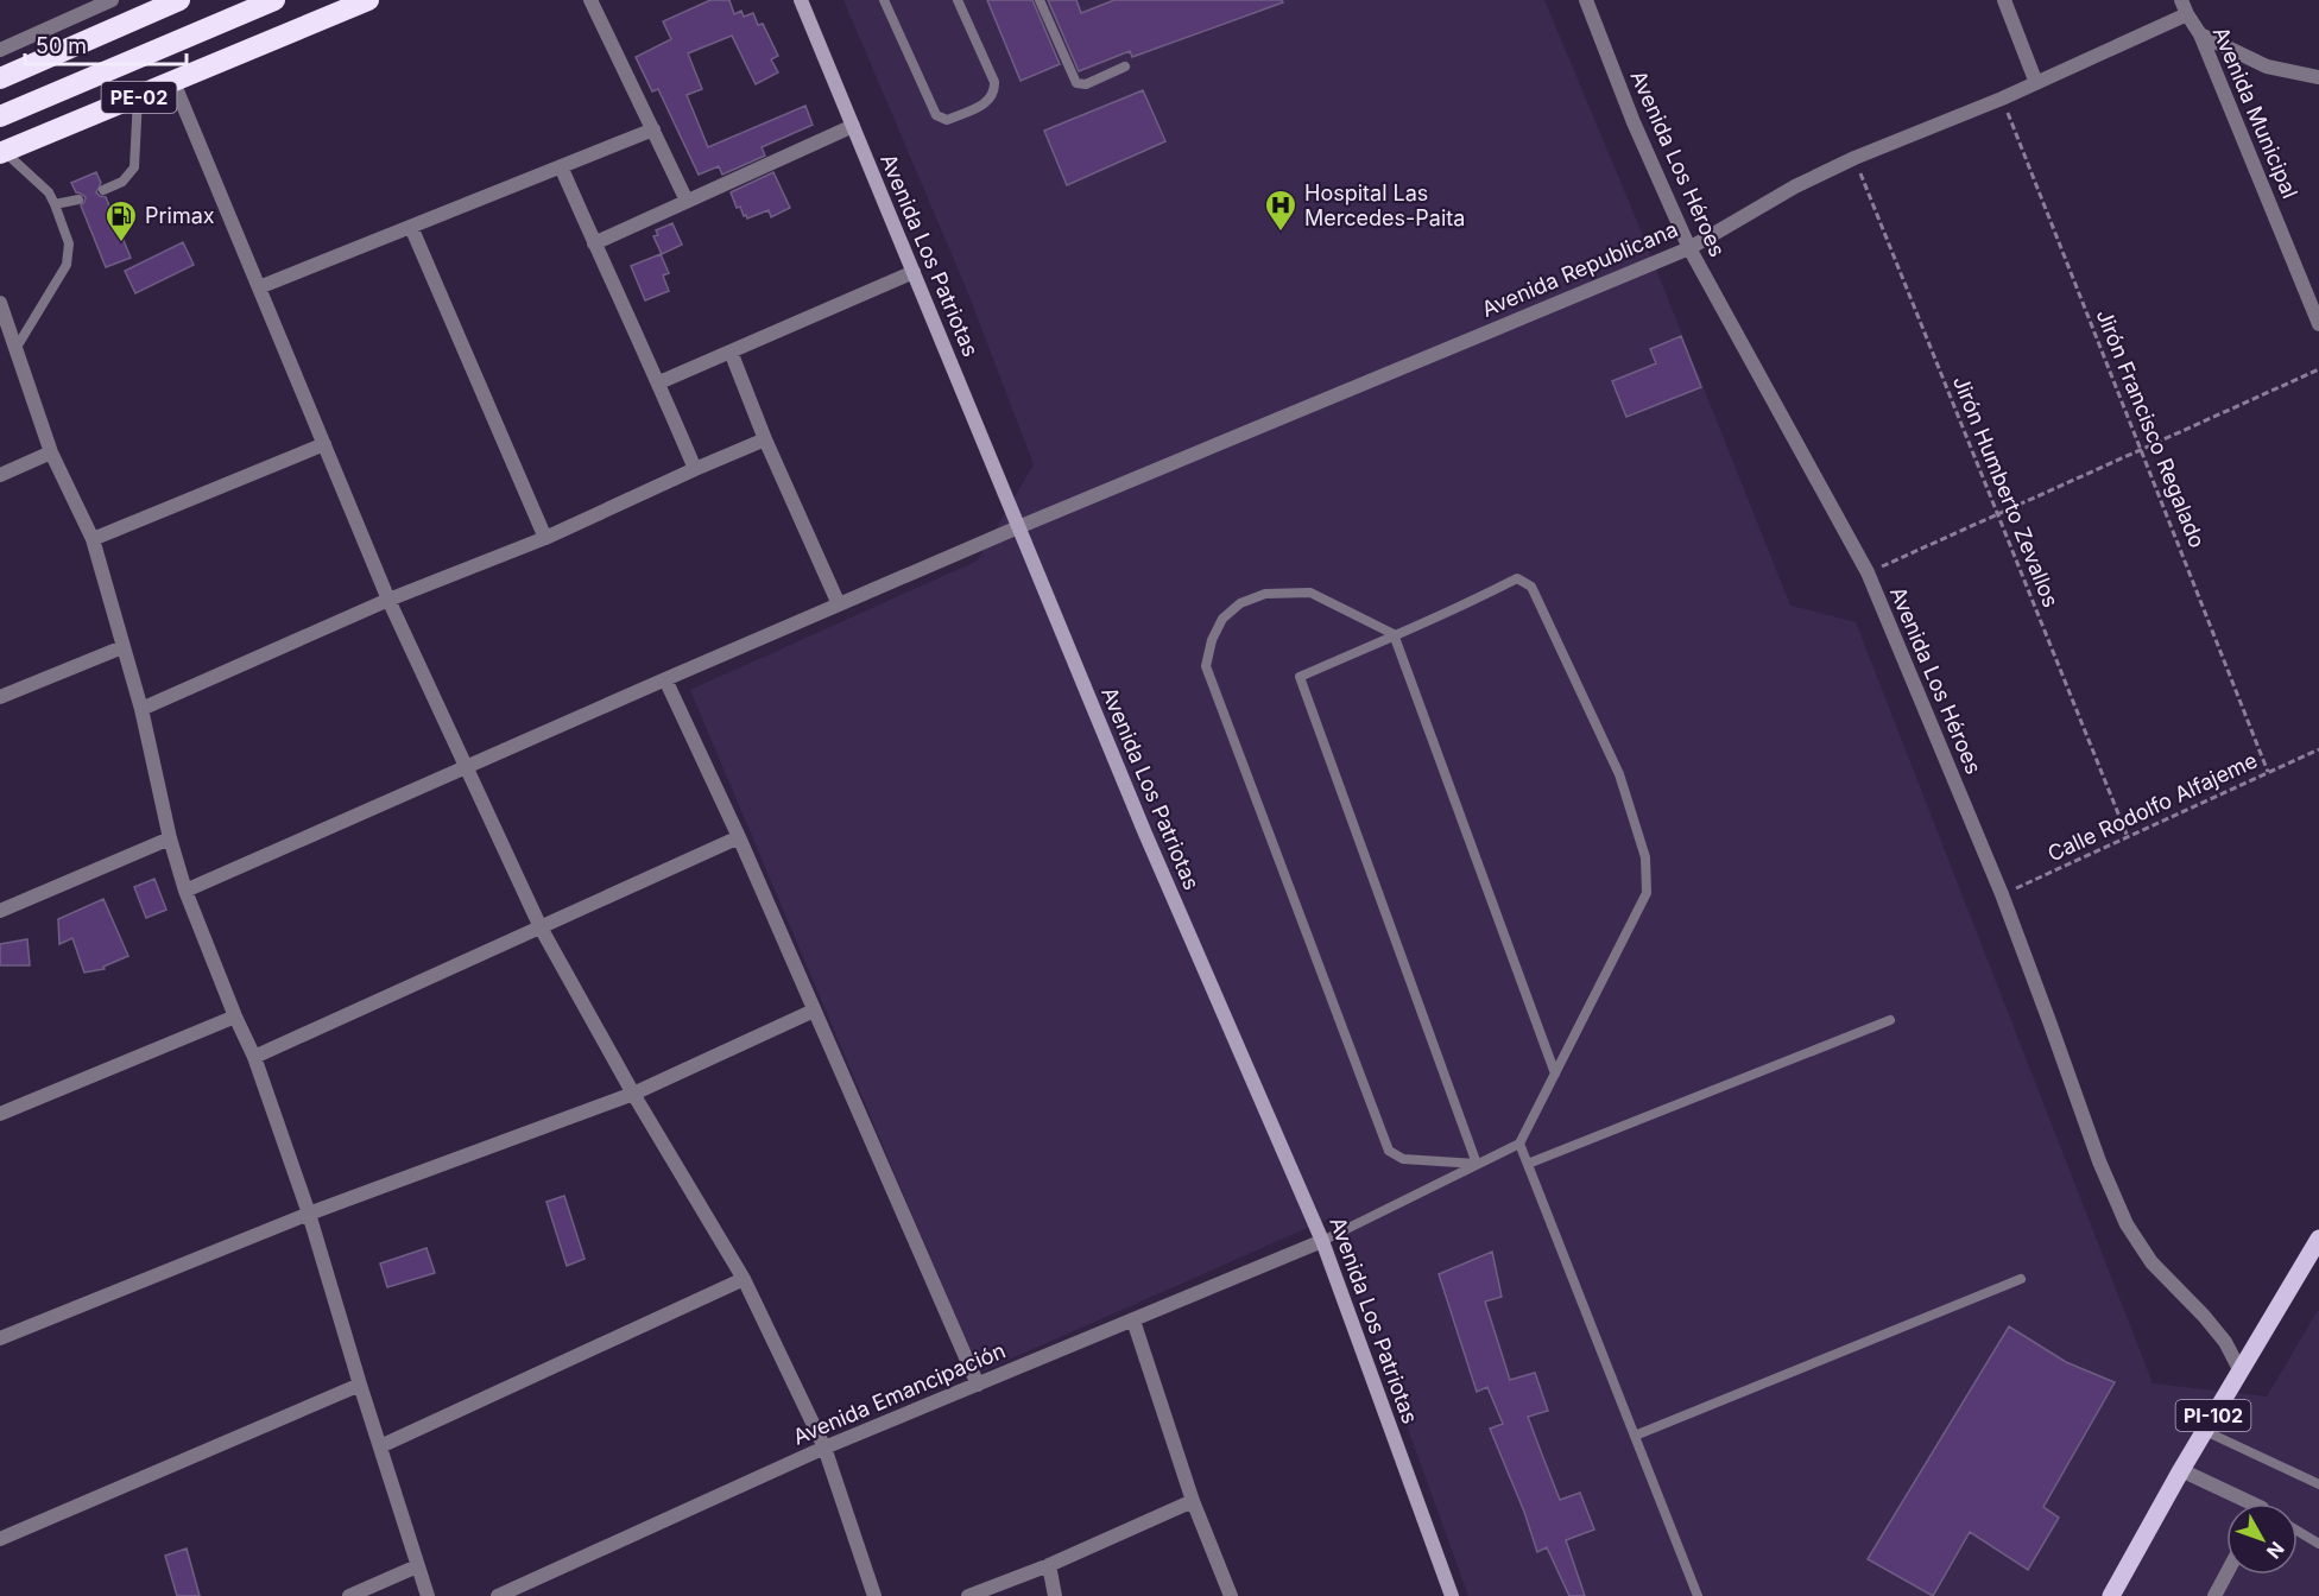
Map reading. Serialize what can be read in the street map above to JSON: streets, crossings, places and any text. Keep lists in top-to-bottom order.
{
  "streets": {
    "highway": ["PE-02"],
    "main road": ["PI-102"],
    "street": [
      "Avenida Municipal",
      "Avenida Los Héroes",
      "Avenida Los Patriotas",
      "Avenida Republicana",
      "Avenida Emancipación"
    ],
    "path": ["Jirón Francisco Regalado", "Jirón Humberto Zevallos", "Calle Rodolfo Alfajeme"]
  },
  "crossings": [
    ["Avenida Municipal", "Avenida Republicana"],
    ["Avenida Los Héroes", "Avenida Republicana"],
    ["Avenida Los Héroes", "Calle Rodolfo Alfajeme"],
    ["Avenida Los Héroes", "PI-102"],
    ["Avenida Los Patriotas", "Avenida Republicana"],
    ["Avenida Los Patriotas", "Avenida Emancipación"],
    ["Avenida Republicana", "Jirón Francisco Regalado"],
    ["Avenida Republicana", "Jirón Humberto Zevallos"],
    ["Jirón Francisco Regalado", "Calle Rodolfo Alfajeme"],
    ["Jirón Humberto Zevallos", "Calle Rodolfo Alfajeme"]
  ],
  "places": {
    "hospital": ["Hospital Las Mercedes-Paita"],
    "fuel station": ["Primax"]
  },
  "scale_bar": "50 m",
  "north": "bottom right"
}
